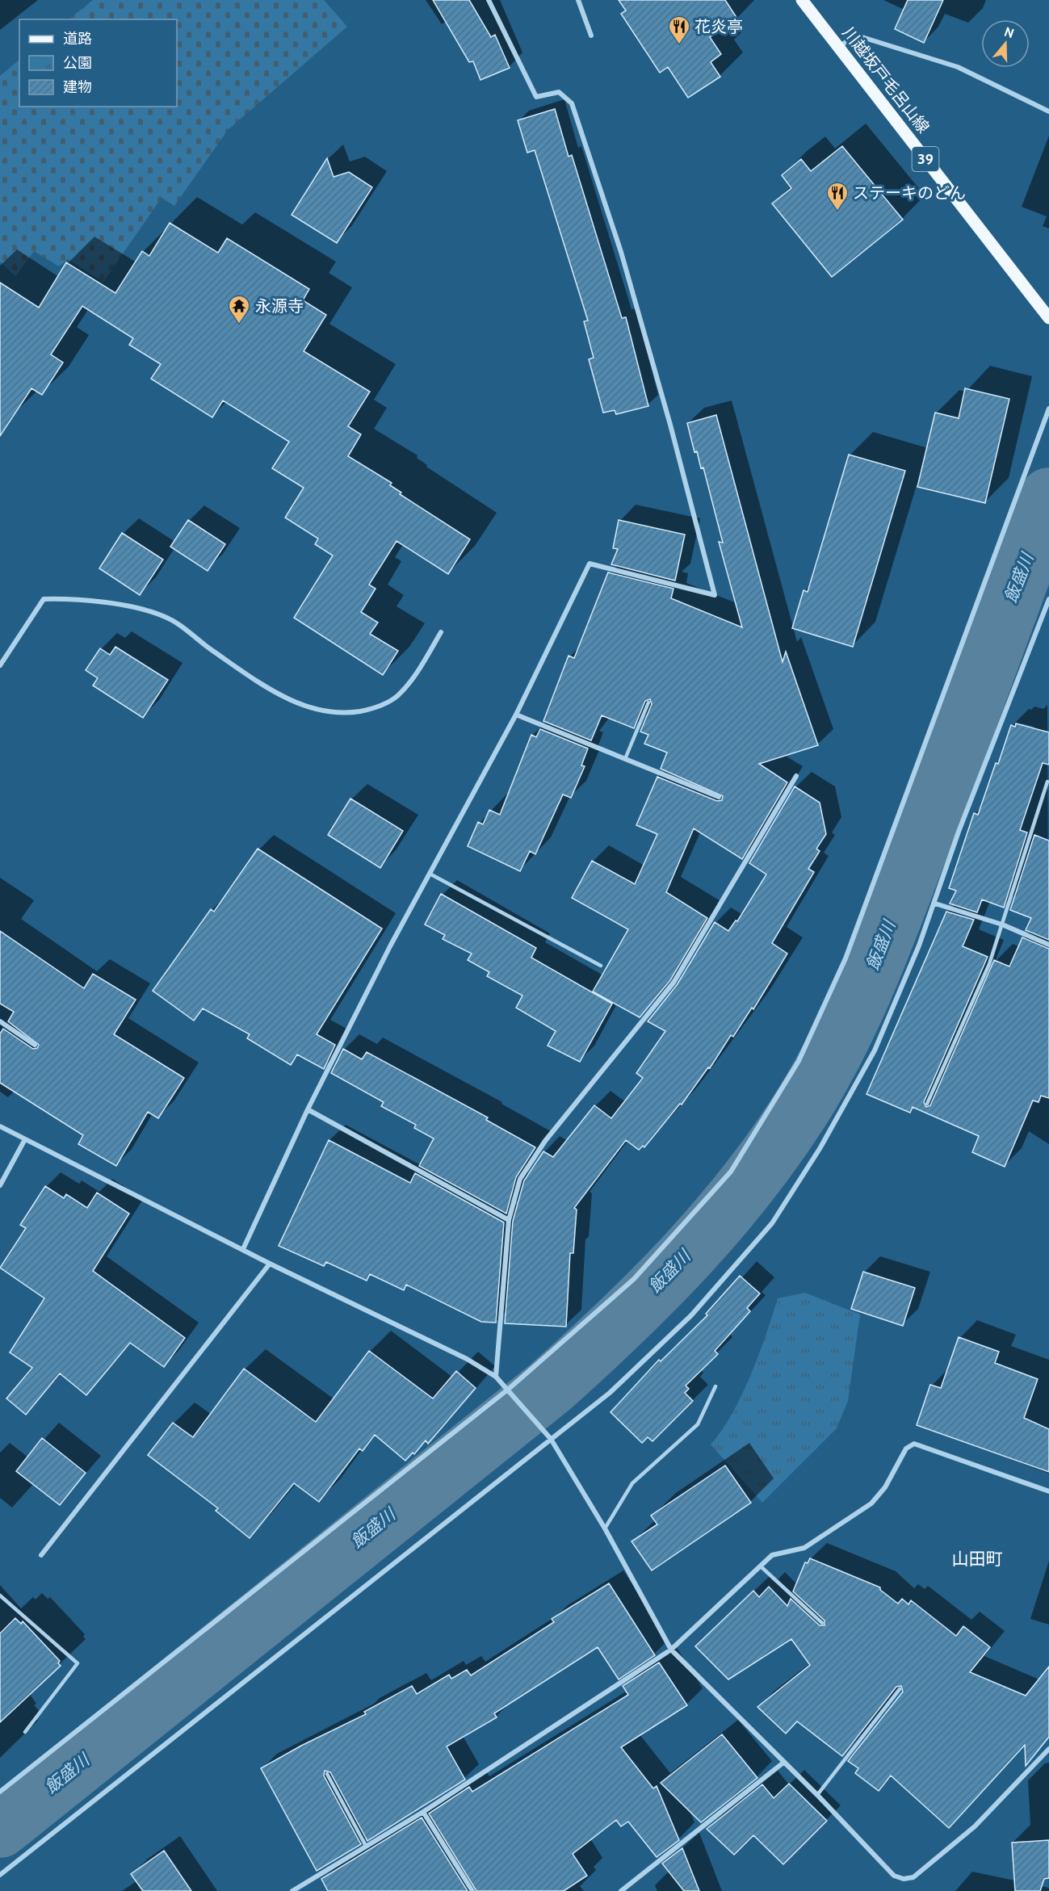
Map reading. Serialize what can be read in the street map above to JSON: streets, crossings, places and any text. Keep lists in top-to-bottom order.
{
  "streets": {
    "main road": ["川越坂戸毛呂山線", "39"]
  },
  "districts": ["山田町"],
  "water": ["飯盛川"],
  "places": {
    "restaurant": ["花炎亭", "ステーキのどん"],
    "temple": ["永源寺"]
  },
  "legend": ["道路", "公園", "建物"],
  "north": "top"
}
